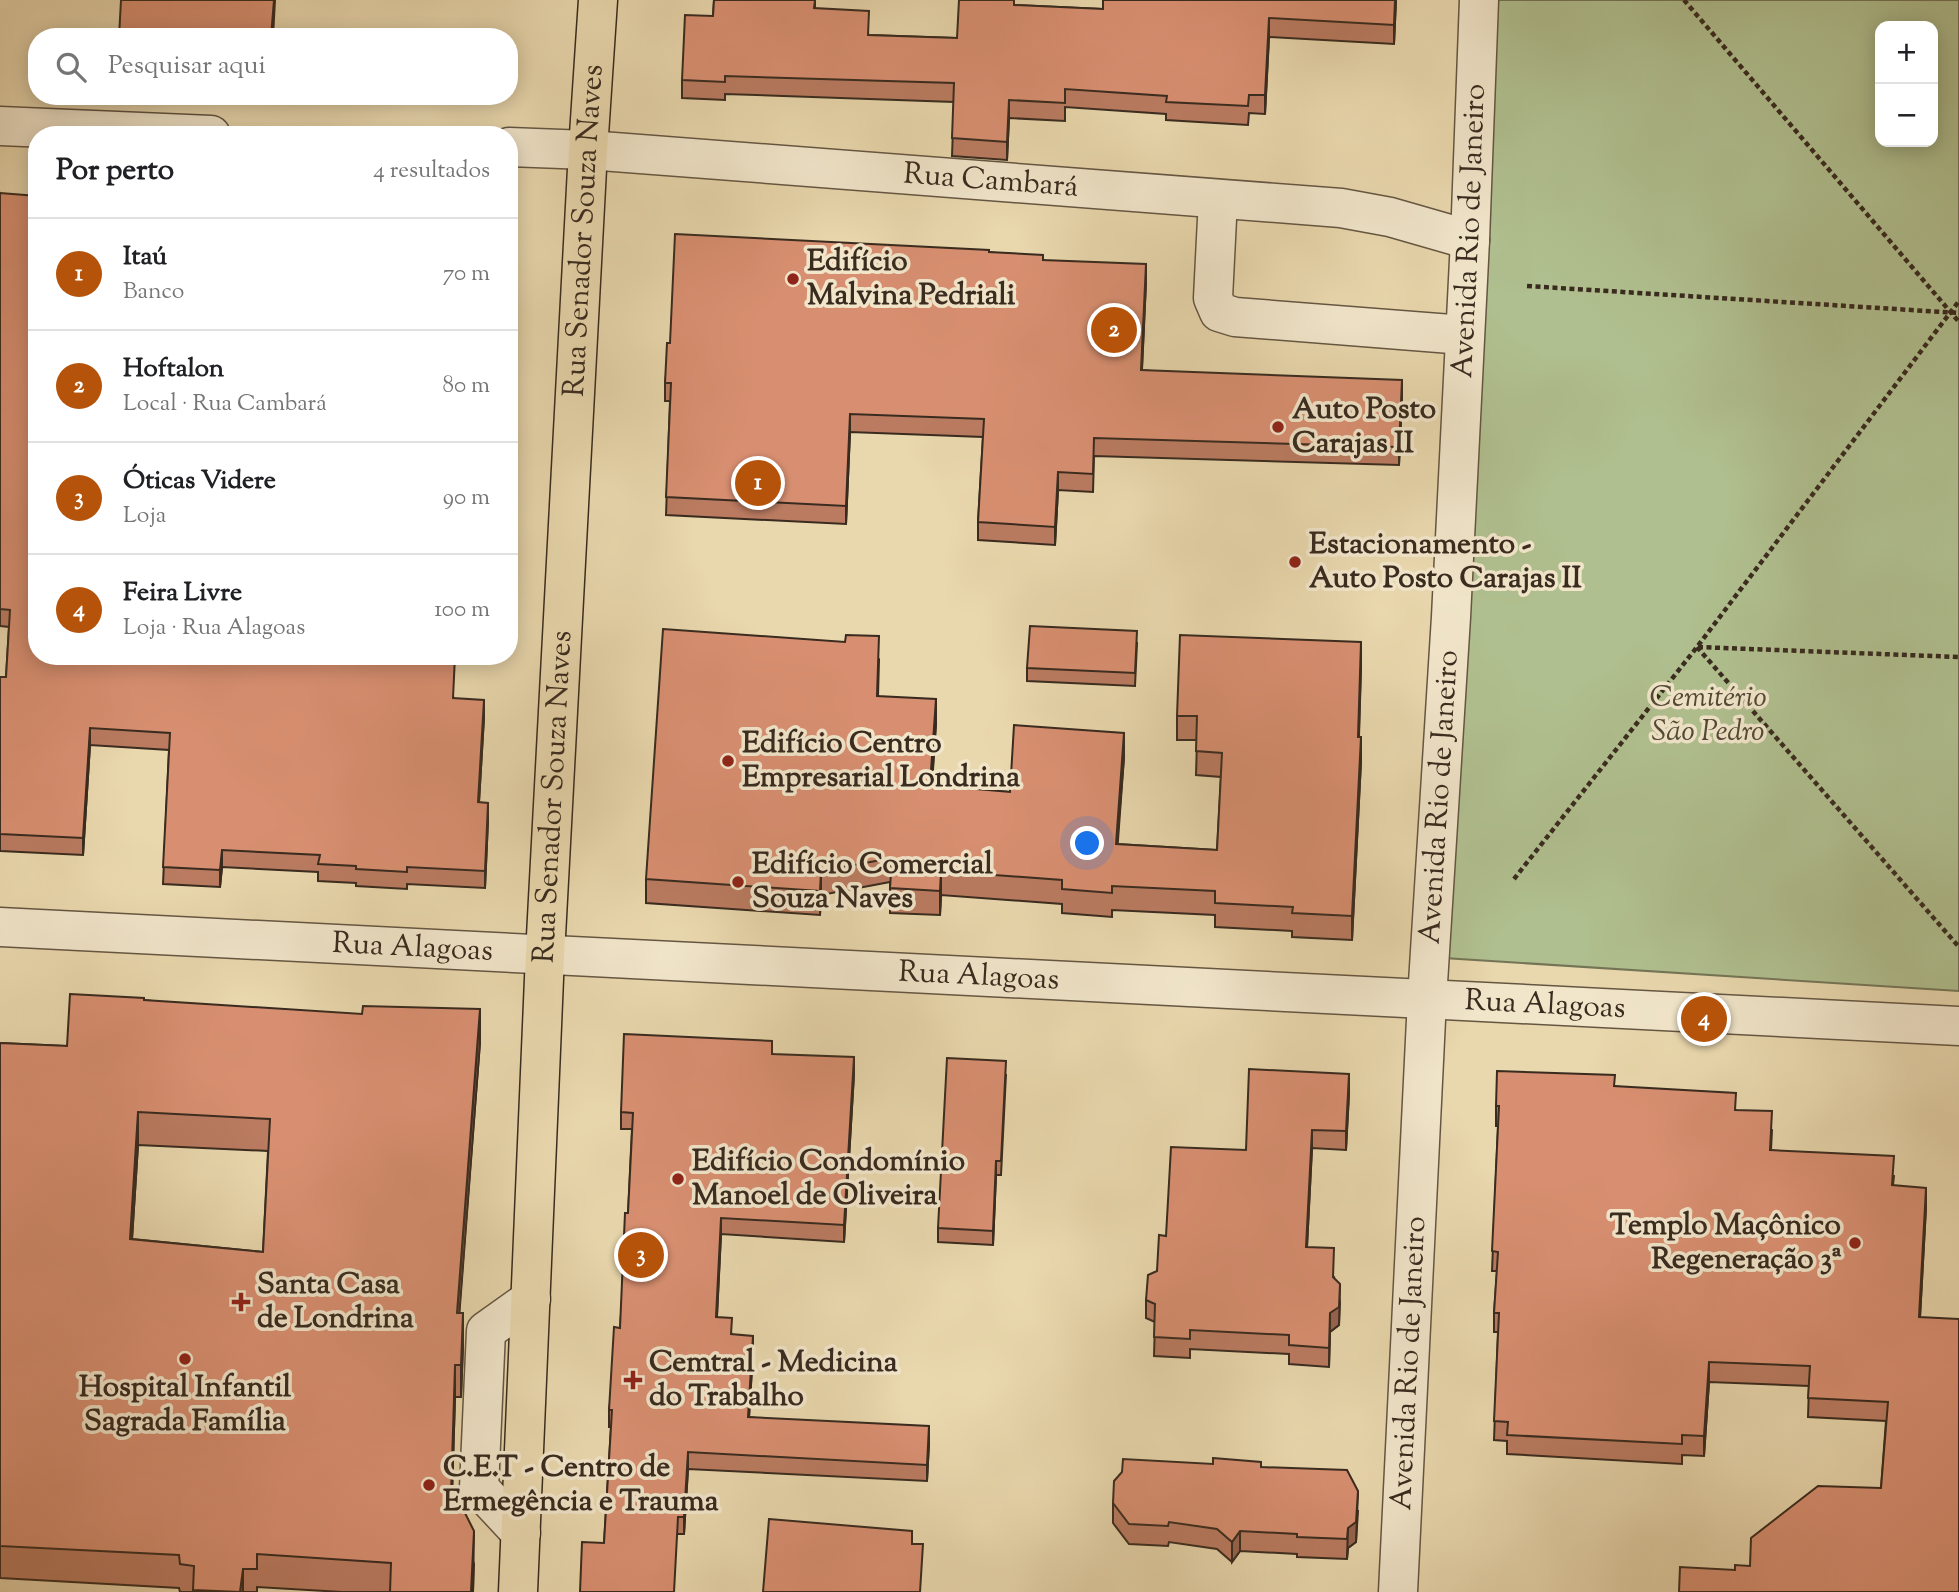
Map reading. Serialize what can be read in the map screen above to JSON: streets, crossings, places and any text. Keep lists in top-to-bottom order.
{
  "streets": {
    "main road": ["Rua Senador Souza Naves"],
    "street": ["Rua Cambará", "Avenida Rio de Janeiro", "Rua Alagoas"]
  },
  "crossings": [
    ["Rua Cambará", "Rua Senador Souza Naves"],
    ["Rua Cambará", "Avenida Rio de Janeiro"],
    ["Rua Senador Souza Naves", "Rua Alagoas"],
    ["Avenida Rio de Janeiro", "Rua Alagoas"]
  ],
  "parks": ["Cemitério São Pedro"],
  "places": {
    "other": [
      "Edifício Malvina Pedriali",
      "Auto Posto Carajas II",
      "Estacionamento - Auto Posto Carajas II",
      "Edifício Centro Empresarial Londrina",
      "Edifício Comercial Souza Naves",
      "Edifício Condomínio Manoel de Oliveira",
      "Templo Maçônico Regeneração 3ª",
      "Hospital Infantil Sagrada Família",
      "C.E.T - Centro de Ermegência e Trauma"
    ],
    "health": ["Santa Casa de Londrina", "Cemtral - Medicina do Trabalho"]
  },
  "page": {
    "map_buttons": ["+", "−"],
    "search": "Pesquisar aqui",
    "heading": ["Por perto", "4 resultados"],
    "list": [
      {
        "mark": "1",
        "name": "Itaú",
        "note": "Banco",
        "value": "70 m"
      },
      {
        "mark": "2",
        "name": "Hoftalon",
        "note": "Local · Rua Cambará",
        "value": "80 m"
      },
      {
        "mark": "3",
        "name": "Óticas Videre",
        "note": "Loja",
        "value": "90 m"
      },
      {
        "mark": "4",
        "name": "Feira Livre",
        "note": "Loja · Rua Alagoas",
        "value": "100 m"
      }
    ],
    "pins": [
      "2",
      "1",
      "4",
      "3"
    ]
  }
}
